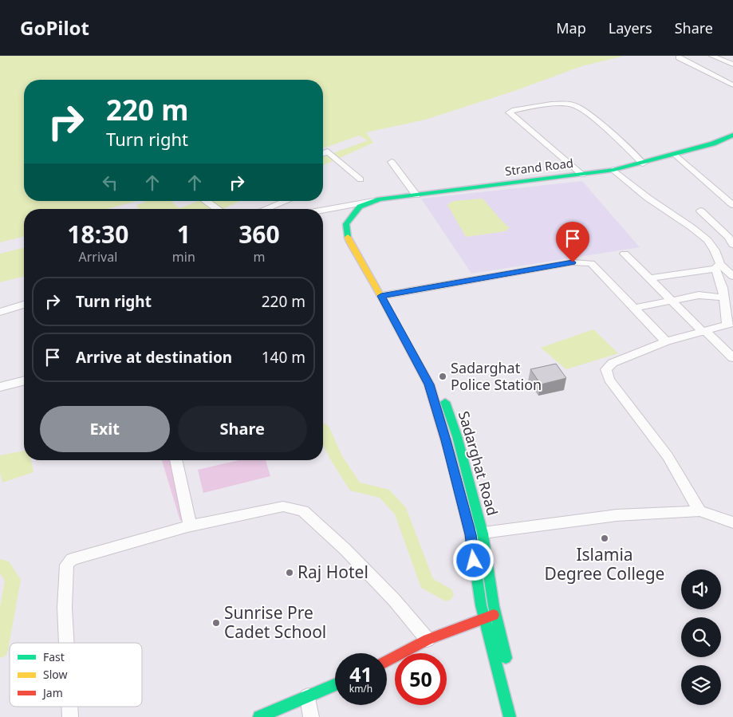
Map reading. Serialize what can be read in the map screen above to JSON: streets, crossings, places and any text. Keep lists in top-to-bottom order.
{
  "streets": {
    "main road": ["Strand Road", "Sadarghat Road"]
  },
  "crossings": [
    ["Strand Road", "Sadarghat Road"]
  ],
  "places": [
    "Sadarghat Police Station",
    "Islamia Degree College",
    "Raj Hotel",
    "Sunrise Pre Cadet School"
  ],
  "legend": ["Fast", "Slow", "Jam"],
  "page": {
    "header": "GoPilot",
    "nav": ["Map", "Layers", "Share"],
    "turn": ["220 m", "Turn right"],
    "eta": [
      "18:30",
      "Arrival",
      "1",
      "min",
      "360",
      "m"
    ],
    "list": [
      {
        "name": "Turn right",
        "value": "220 m"
      },
      {
        "name": "Arrive at destination",
        "value": "140 m"
      }
    ],
    "buttons": ["Exit", "Share"],
    "speed": "41 km/h",
    "limit": "50"
  }
}
